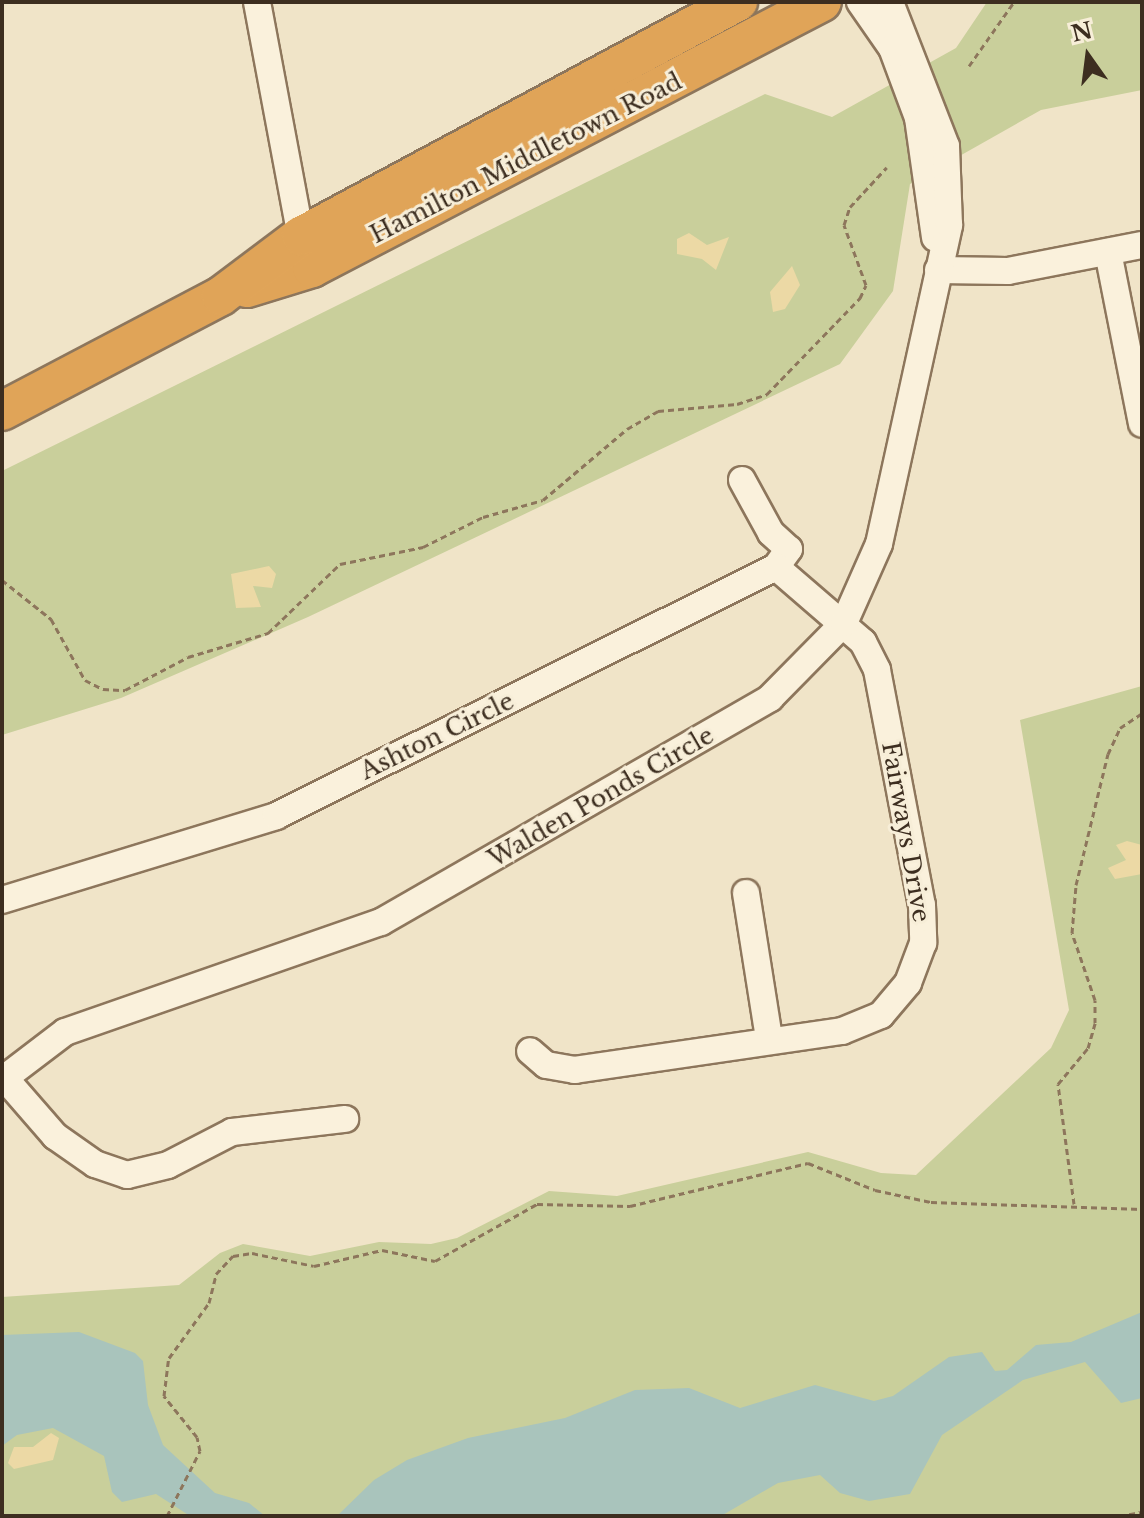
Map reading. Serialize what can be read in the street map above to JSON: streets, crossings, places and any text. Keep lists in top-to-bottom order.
{
  "streets": {
    "highway": ["Hamilton Middletown Road"],
    "street": ["Ashton Circle", "Walden Ponds Circle", "Fairways Drive"]
  },
  "crossings": [
    ["Walden Ponds Circle", "Fairways Drive"]
  ],
  "north": "top"
}
